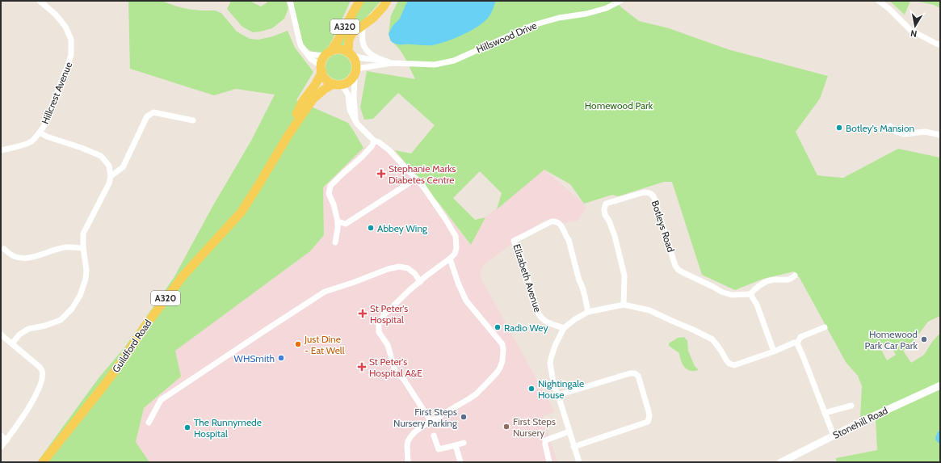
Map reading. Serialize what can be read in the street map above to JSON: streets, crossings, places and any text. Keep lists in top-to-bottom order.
{
  "streets": {
    "main road": ["A320", "Guildford Road"],
    "street": [
      "Hillswood Drive",
      "Hillcrest Avenue",
      "Botleys Road",
      "Elizabeth Avenue",
      "Stonehill Road"
    ]
  },
  "crossings": [
    ["A320", "Hillswood Drive"],
    ["A320", "Guildford Road"],
    ["Hillswood Drive", "Guildford Road"]
  ],
  "parks": ["Homewood Park"],
  "places": {
    "other": [
      "Botley's Mansion",
      "Abbey Wing",
      "Radio Wey",
      "Homewood Park Car Park",
      "Just Dine - Eat Well",
      "WHSmith",
      "Nightingale House",
      "First Steps Nursery Parking",
      "First Steps Nursery",
      "The Runnymede Hospital"
    ],
    "health": ["Stephanie Marks Diabetes Centre", "St Peter's Hospital", "St Peter's Hospital A&E"]
  },
  "north": "bottom"
}
